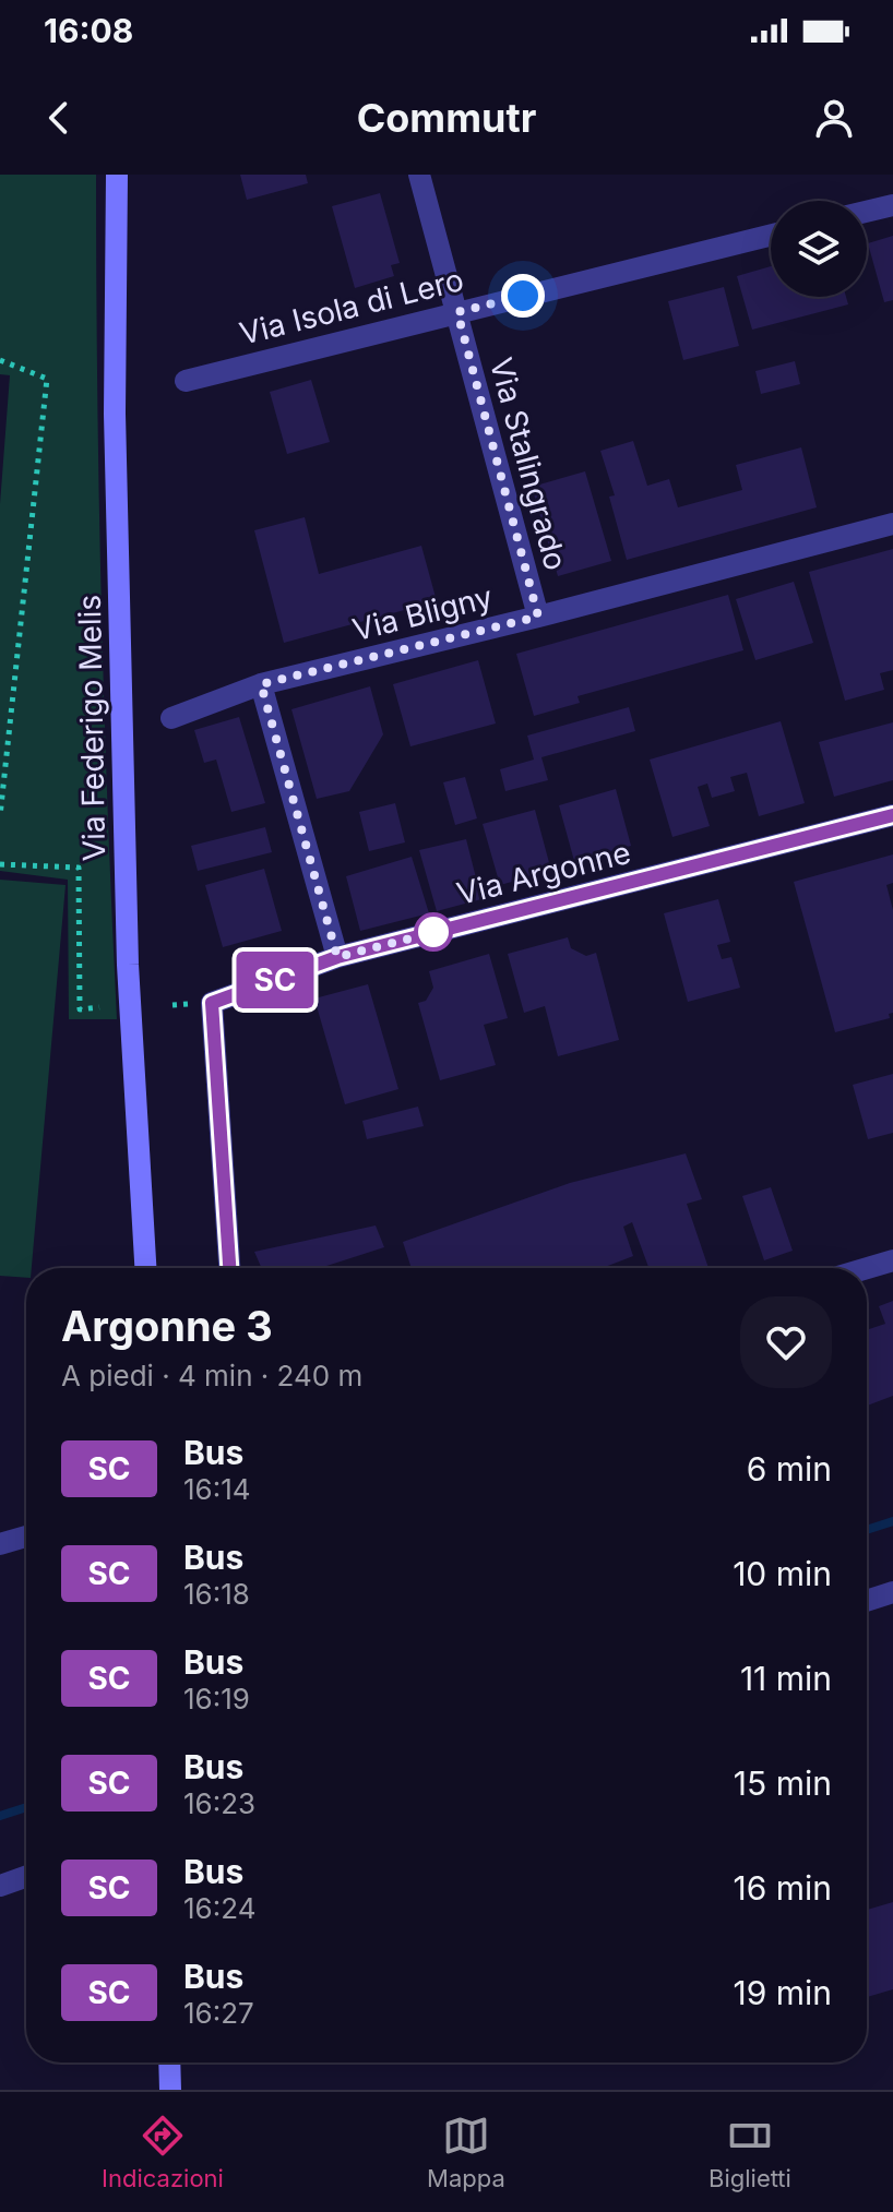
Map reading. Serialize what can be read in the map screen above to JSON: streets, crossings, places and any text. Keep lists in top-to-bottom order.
{
  "streets": {
    "main road": ["Via Federigo Melis"],
    "street": [
      "Via Isola di Lero",
      "Via Stalingrado",
      "Via Bligny",
      "Via Argonne"
    ]
  },
  "crossings": [
    ["Via Isola di Lero", "Via Stalingrado"],
    ["Via Stalingrado", "Via Bligny"]
  ],
  "lines": ["bus line SC"],
  "page": {
    "status": "16:08",
    "header": "Commutr",
    "on_map": "SC",
    "heading": ["Argonne 3", "A piedi · 4 min · 240 m"],
    "list": [
      {
        "mark": "SC",
        "name": "Bus",
        "note": "16:14",
        "value": "6 min"
      },
      {
        "mark": "SC",
        "name": "Bus",
        "note": "16:18",
        "value": "10 min"
      },
      {
        "mark": "SC",
        "name": "Bus",
        "note": "16:19",
        "value": "11 min"
      },
      {
        "mark": "SC",
        "name": "Bus",
        "note": "16:23",
        "value": "15 min"
      },
      {
        "mark": "SC",
        "name": "Bus",
        "note": "16:24",
        "value": "16 min"
      },
      {
        "mark": "SC",
        "name": "Bus",
        "note": "16:27",
        "value": "19 min"
      }
    ],
    "tabs": ["Indicazioni", "Mappa", "Biglietti"]
  }
}
